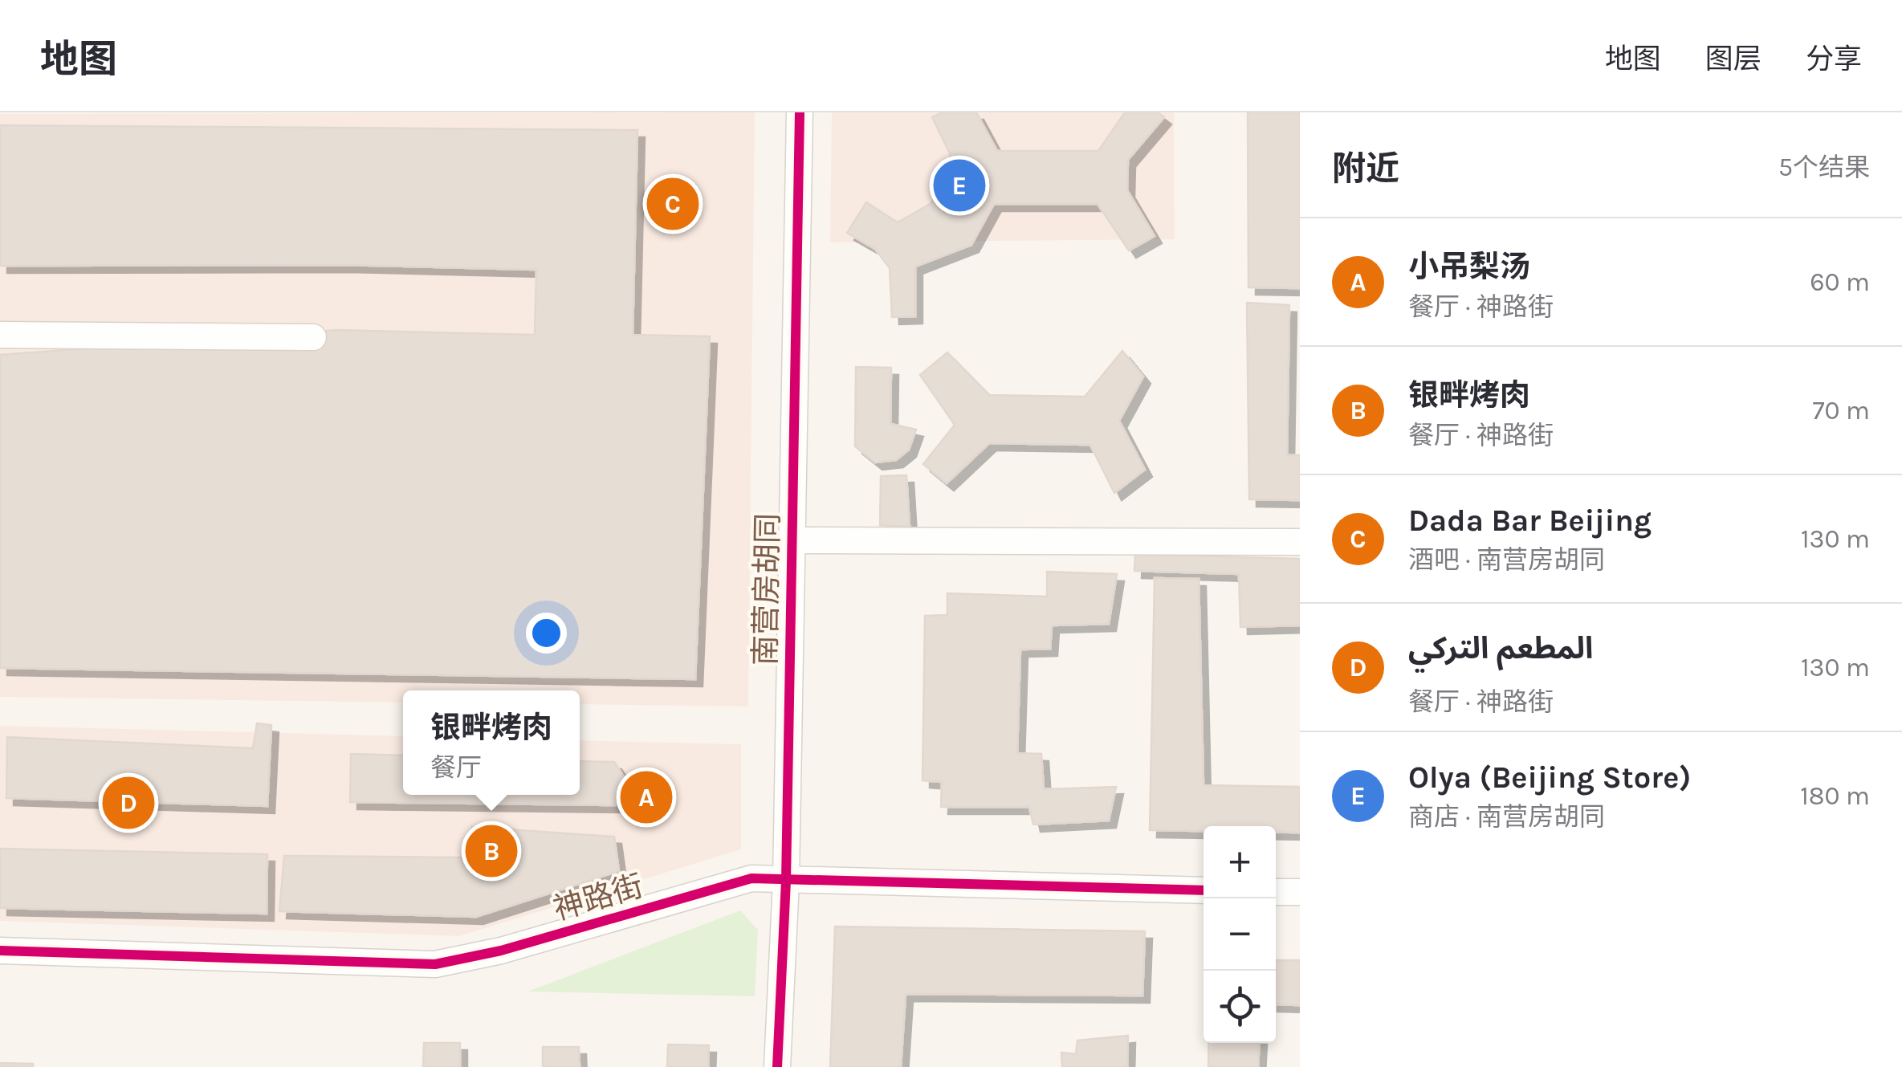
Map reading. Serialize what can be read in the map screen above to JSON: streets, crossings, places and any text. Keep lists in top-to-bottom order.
{
  "streets": {
    "street": ["南营房胡同", "神路街"]
  },
  "crossings": [
    ["南营房胡同", "神路街"]
  ],
  "page": {
    "header": "地图",
    "nav": ["地图", "图层", "分享"],
    "heading": ["附近", "5个结果"],
    "pins": [
      "E",
      "C",
      "A",
      "D",
      "B"
    ],
    "list": [
      {
        "mark": "A",
        "name": "小吊梨汤",
        "note": "餐厅 · 神路街",
        "value": "60 m"
      },
      {
        "mark": "B",
        "name": "银畔烤肉",
        "note": "餐厅 · 神路街",
        "value": "70 m"
      },
      {
        "mark": "C",
        "name": "Dada Bar Beijing",
        "note": "酒吧 · 南营房胡同",
        "value": "130 m"
      },
      {
        "mark": "D",
        "name": "المطعم التركي",
        "note": "餐厅 · 神路街",
        "value": "130 m"
      },
      {
        "mark": "E",
        "name": "Olya (Beijing Store)",
        "note": "商店 · 南营房胡同",
        "value": "180 m"
      }
    ],
    "popup": ["银畔烤肉", "餐厅"],
    "map_buttons": ["+", "−"]
  }
}
